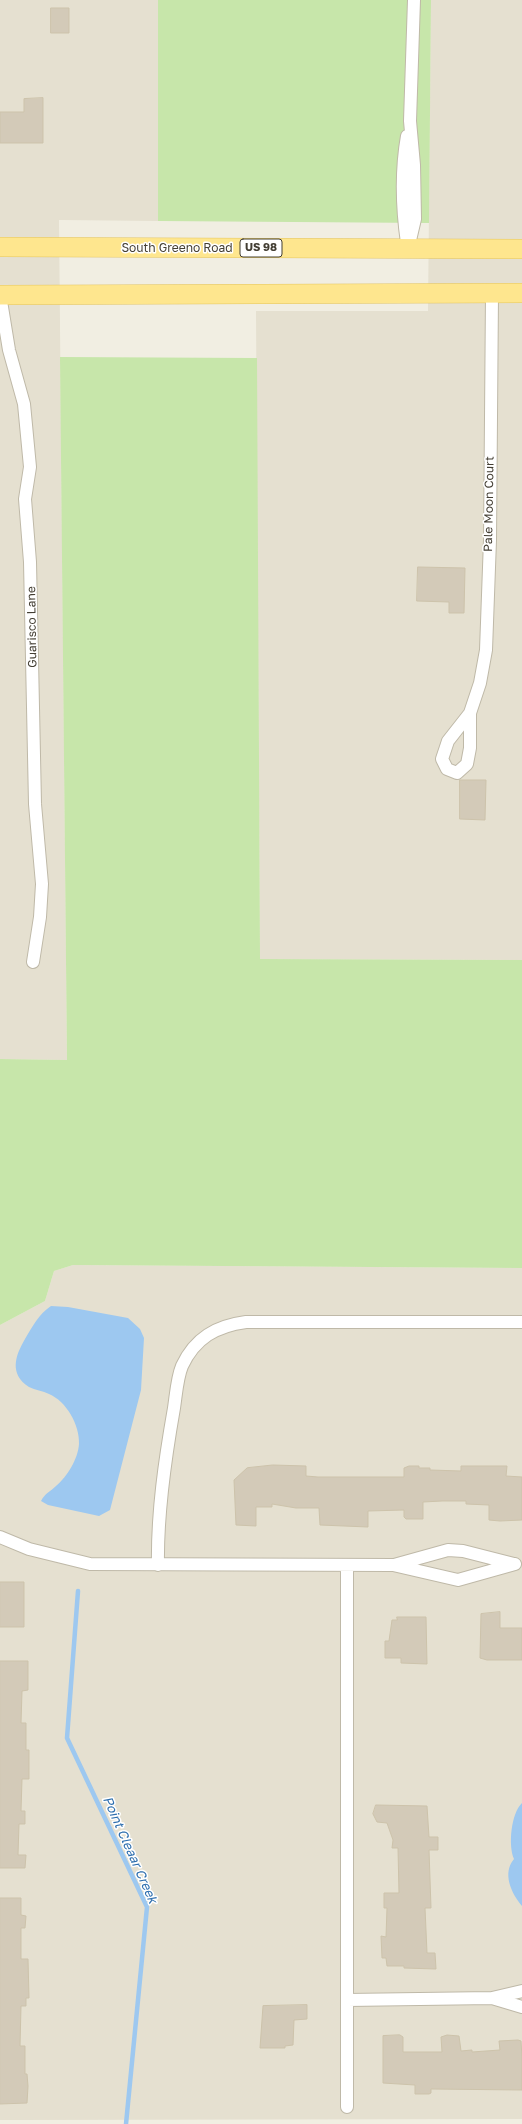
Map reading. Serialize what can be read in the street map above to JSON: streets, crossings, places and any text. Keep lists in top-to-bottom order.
{
  "streets": {
    "main road": ["South Greeno Road", "US 98"],
    "street": ["Pale Moon Court", "Guarisco Lane"]
  },
  "water": ["Point Cleaar Creek"]
}
